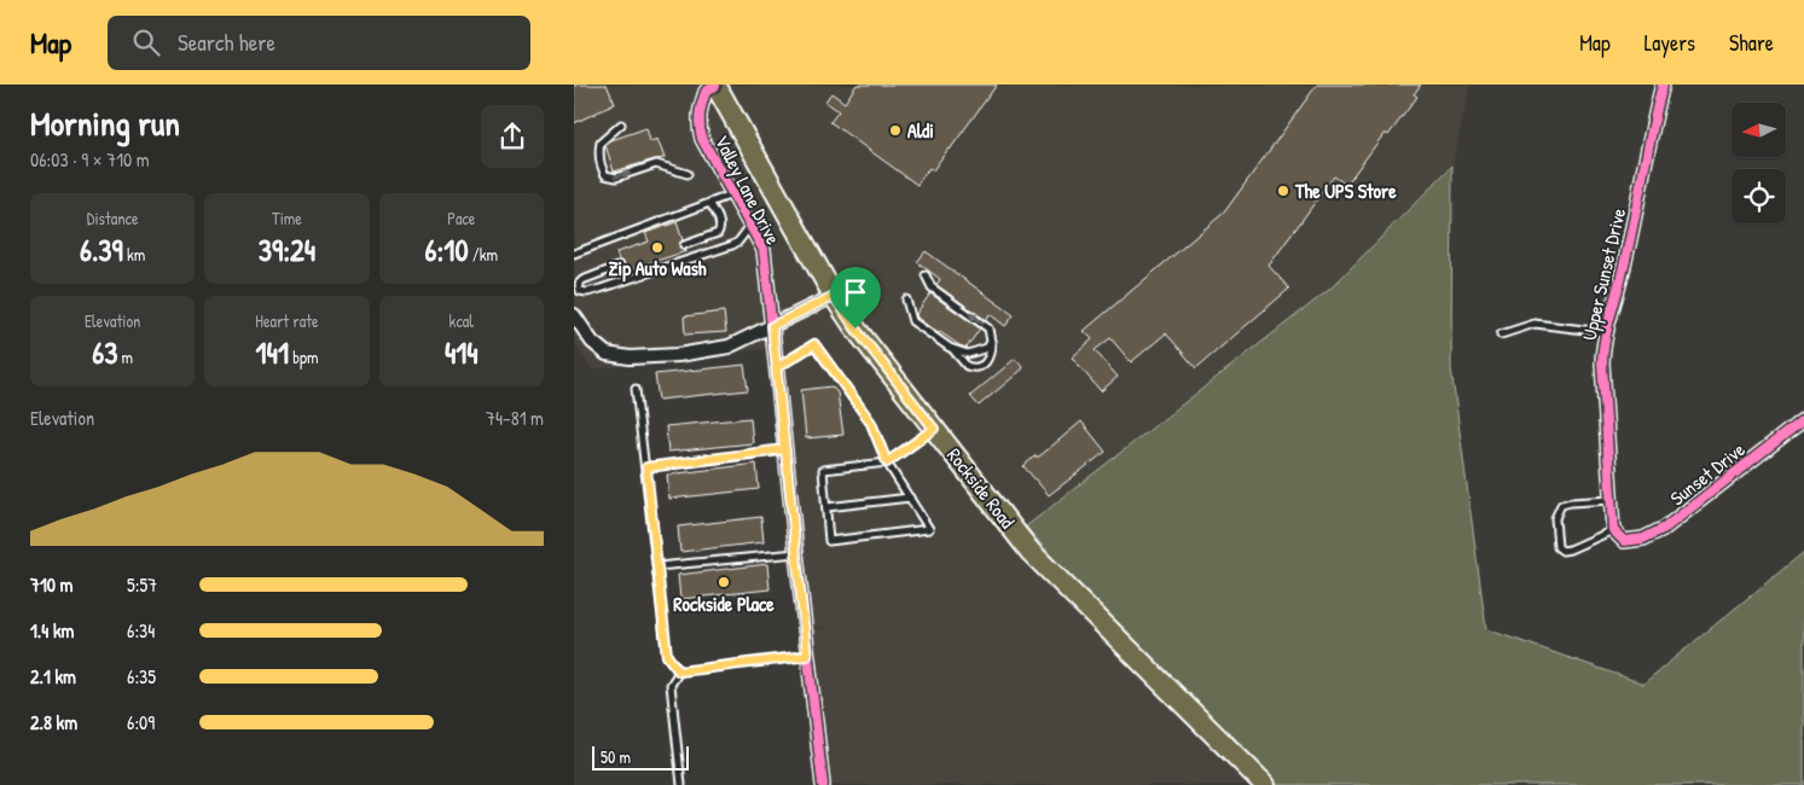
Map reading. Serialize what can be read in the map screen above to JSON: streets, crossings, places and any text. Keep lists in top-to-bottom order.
{
  "streets": {
    "main road": ["Rockside Road"],
    "street": ["Valley Lane Drive", "Upper Sunset Drive", "Sunset Drive"]
  },
  "crossings": [
    ["Valley Lane Drive", "Rockside Road"],
    ["Upper Sunset Drive", "Sunset Drive"]
  ],
  "places": [
    "Aldi",
    "The UPS Store",
    "Zip Auto Wash",
    "Rockside Place"
  ],
  "scale_bar": "50 m",
  "north": "left",
  "page": {
    "header": "Map",
    "search": "Search here",
    "nav": ["Map", "Layers", "Share"],
    "heading": ["Morning run", "06:03 · 9 × 710 m"],
    "stats": [
      ["Distance", "6.39 km"],
      ["Time", "39:24"],
      ["Pace", "6:10 /km"],
      ["Elevation", "63 m"],
      ["Heart rate", "141 bpm"],
      ["kcal", "414"]
    ],
    "chart": ["Elevation", "74–81 m"],
    "list": [
      {
        "name": "710 m",
        "note": "5:57"
      },
      {
        "name": "1.4 km",
        "note": "6:34"
      },
      {
        "name": "2.1 km",
        "note": "6:35"
      },
      {
        "name": "2.8 km",
        "note": "6:09"
      }
    ],
    "scale": "50 m"
  }
}
